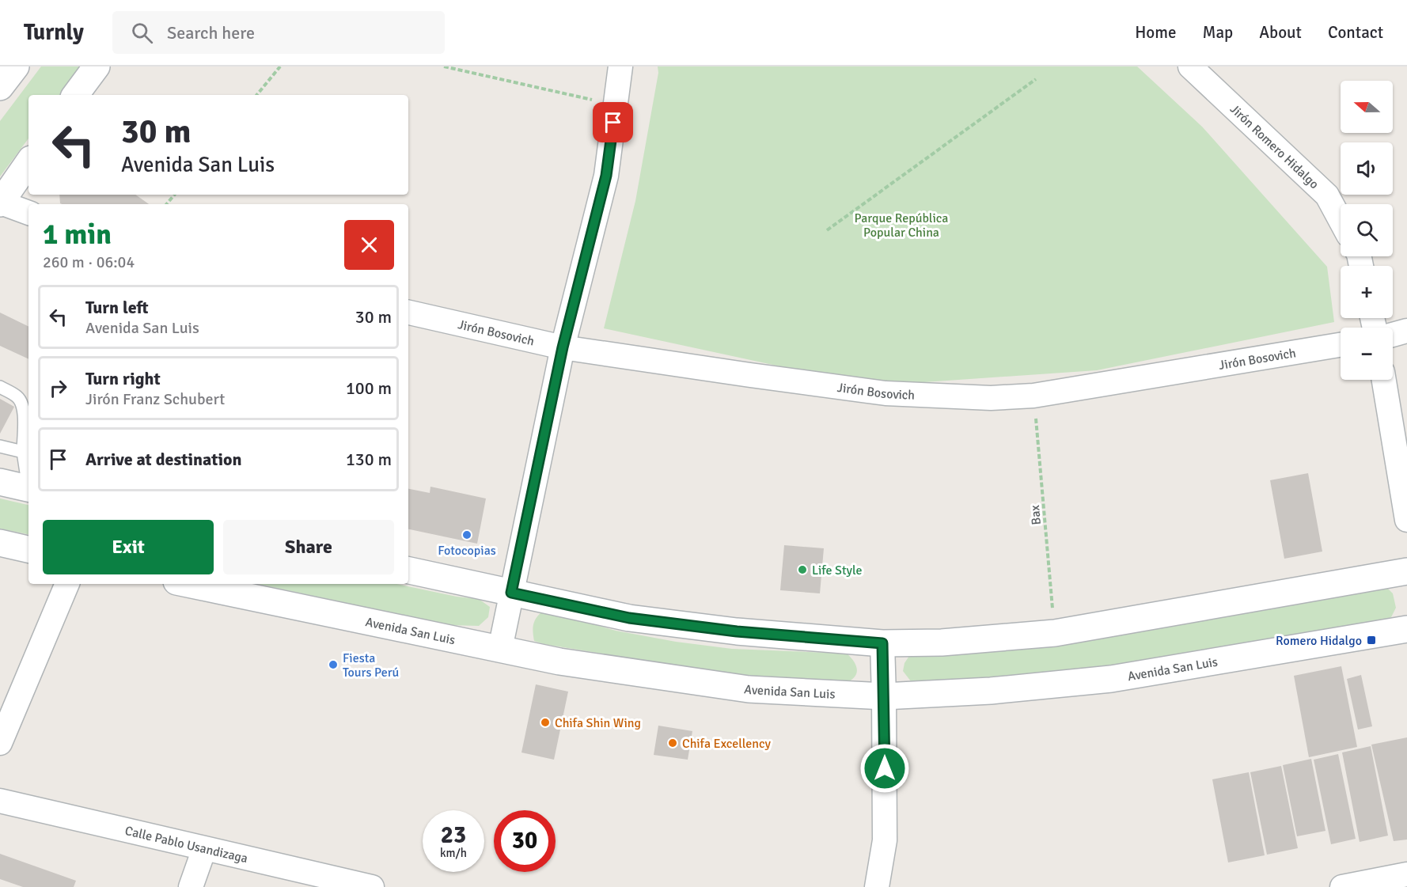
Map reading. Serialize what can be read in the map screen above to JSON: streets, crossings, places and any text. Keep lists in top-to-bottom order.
{
  "streets": {
    "main road": ["Avenida San Luis"],
    "street": ["Jirón Romero Hidalgo", "Jirón Bosovich", "Calle Pablo Usandizaga"],
    "path": ["Bax"]
  },
  "crossings": [
    ["Jirón Bosovich", "Bax"]
  ],
  "parks": ["Parque República Popular China"],
  "places": {
    "other": [
      "Fotocopias",
      "Life Style",
      "Fiesta Tours Perú",
      "Chifa Shin Wing",
      "Chifa Excellency"
    ],
    "transit": ["Romero Hidalgo"]
  },
  "north": "left",
  "page": {
    "header": "Turnly",
    "search": "Search here",
    "nav": [
      "Home",
      "Map",
      "About",
      "Contact"
    ],
    "map_buttons": ["+", "−"],
    "turn": ["30 m", "Avenida San Luis"],
    "heading": ["1 min", "260 m · 06:04"],
    "list": [
      {
        "name": "Turn left",
        "note": "Avenida San Luis",
        "value": "30 m"
      },
      {
        "name": "Turn right",
        "note": "Jirón Franz Schubert",
        "value": "100 m"
      },
      {
        "name": "Arrive at destination",
        "value": "130 m"
      }
    ],
    "buttons": ["Exit", "Share"],
    "speed": "23 km/h",
    "limit": "30"
  }
}
